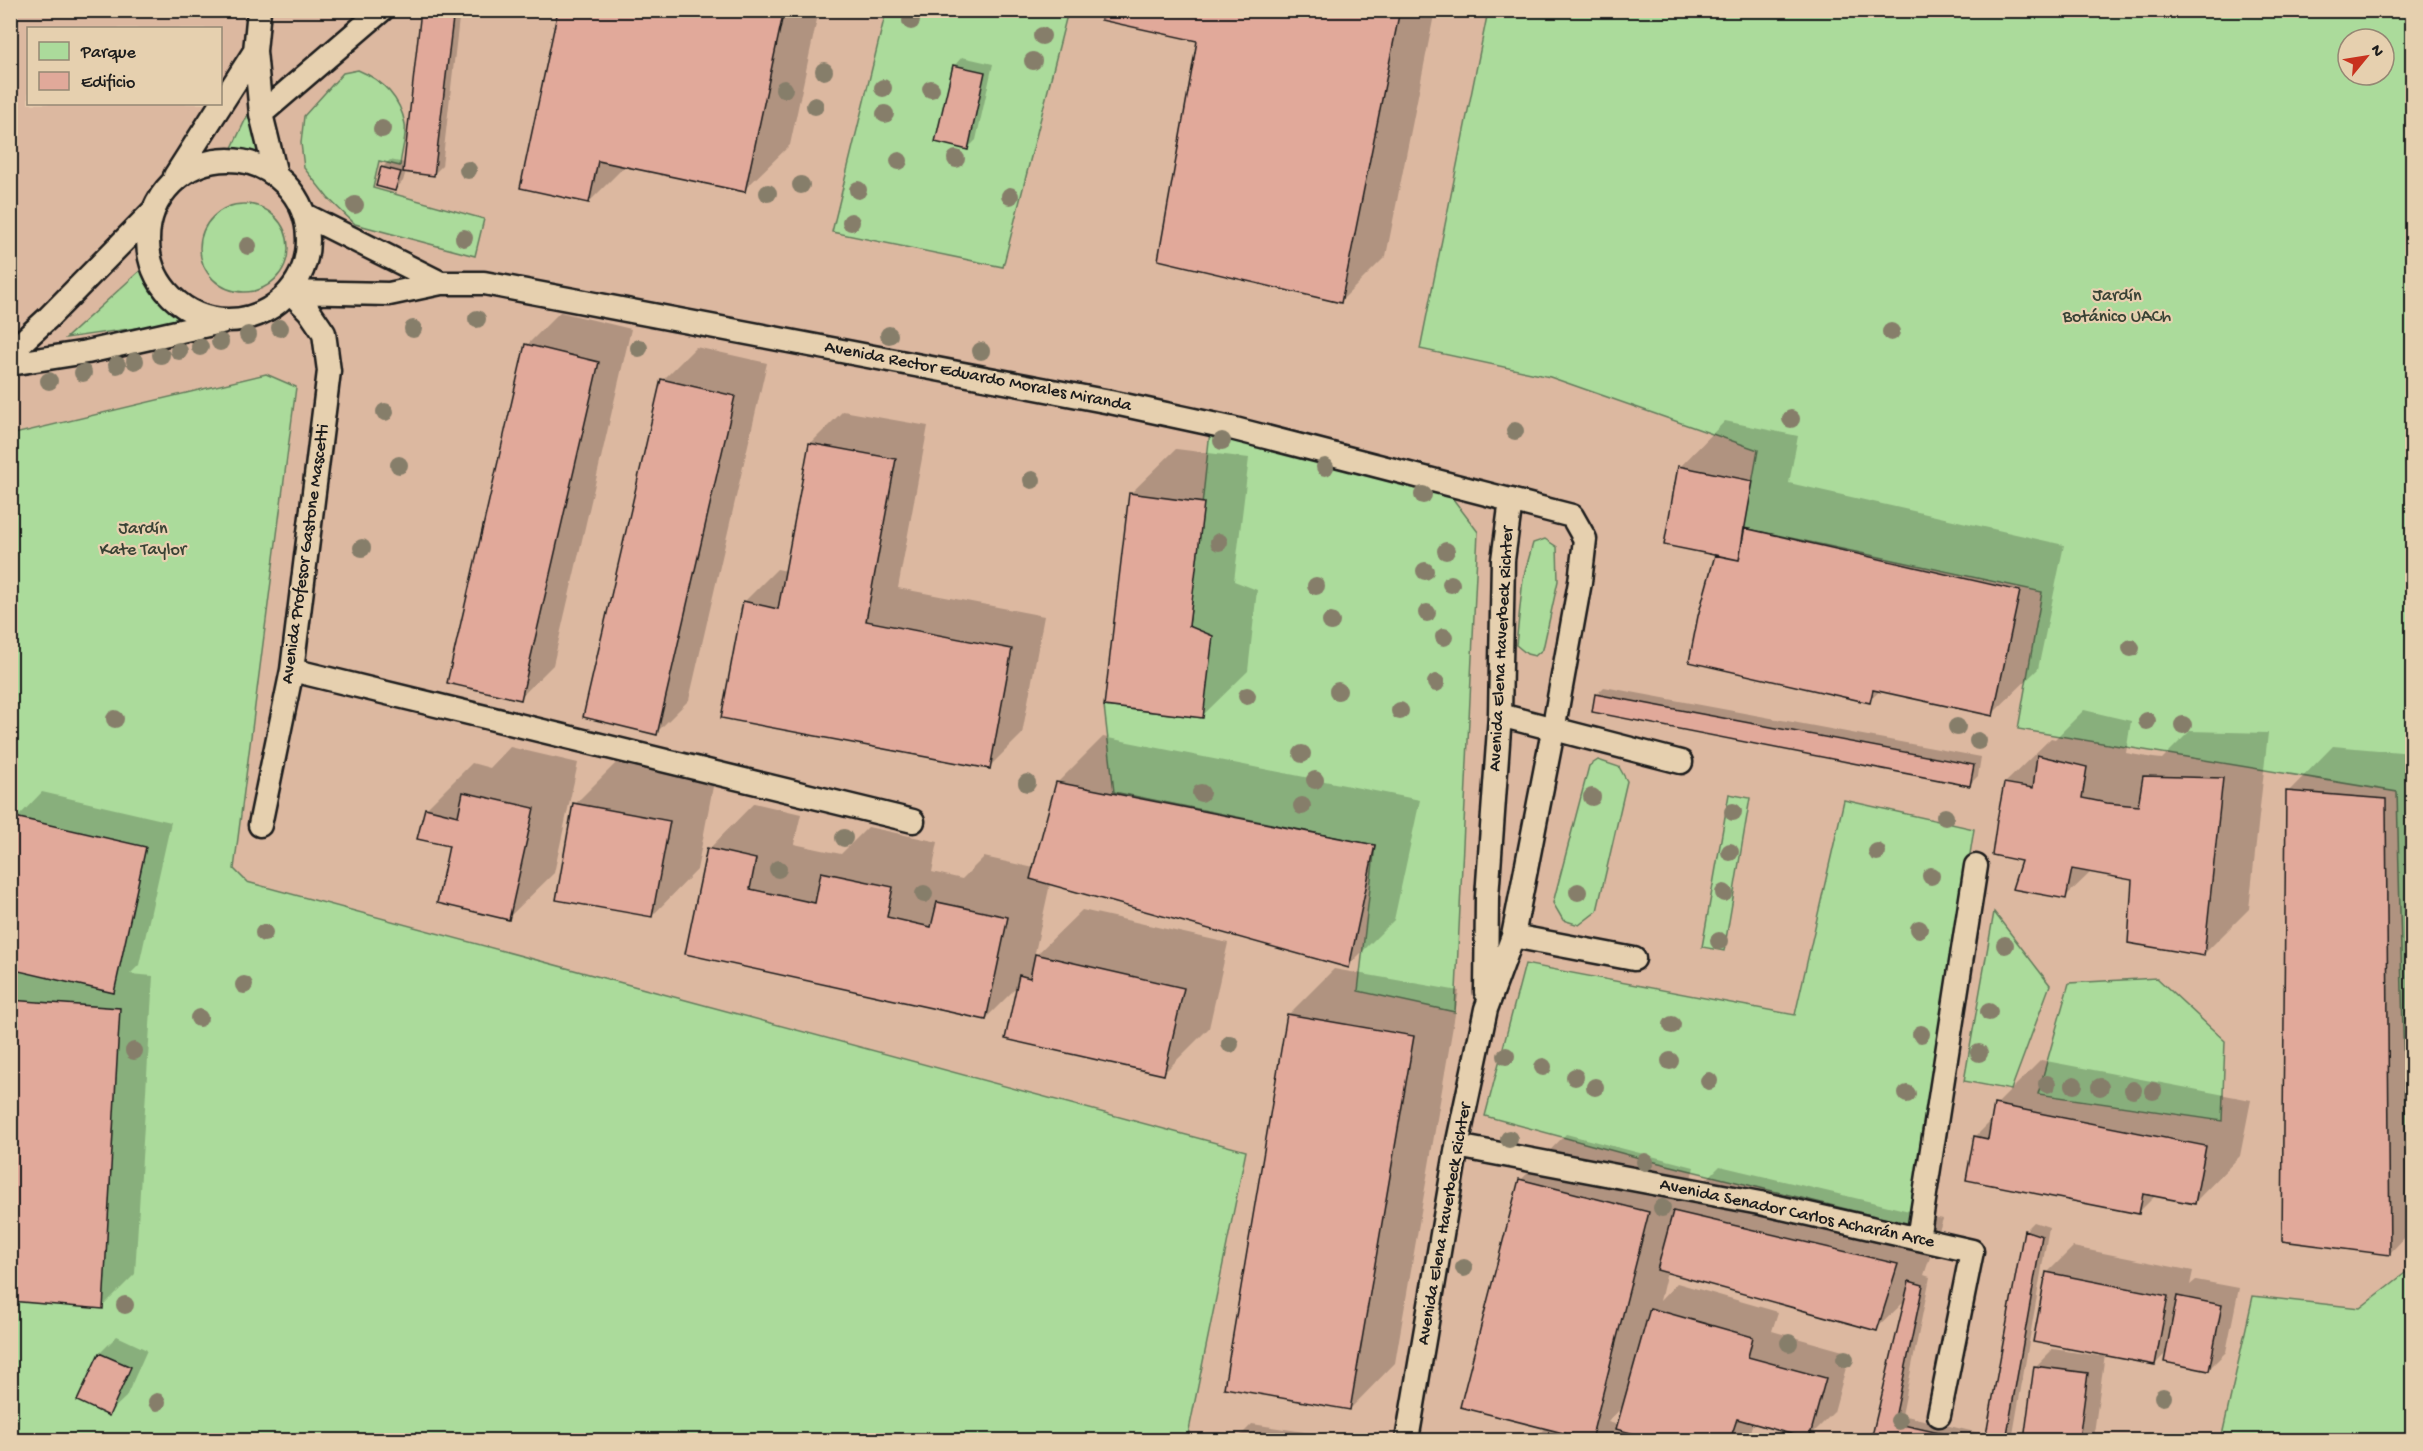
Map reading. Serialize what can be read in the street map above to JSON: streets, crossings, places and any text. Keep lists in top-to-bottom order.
{
  "streets": {
    "lane": [
      "Avenida Rector Eduardo Morales Miranda",
      "Avenida Profesor Gastone Mascetti",
      "Avenida Elena Haverbeck Richter",
      "Avenida Senador Carlos Acharán Arce"
    ]
  },
  "crossings": [
    ["Avenida Rector Eduardo Morales Miranda", "Avenida Profesor Gastone Mascetti"],
    ["Avenida Rector Eduardo Morales Miranda", "Avenida Elena Haverbeck Richter"],
    ["Avenida Elena Haverbeck Richter", "Avenida Senador Carlos Acharán Arce"]
  ],
  "parks": ["Jardín Botánico UACh", "Jardín Kate Taylor"],
  "legend": ["Parque", "Edificio"],
  "north": "top right"
}
